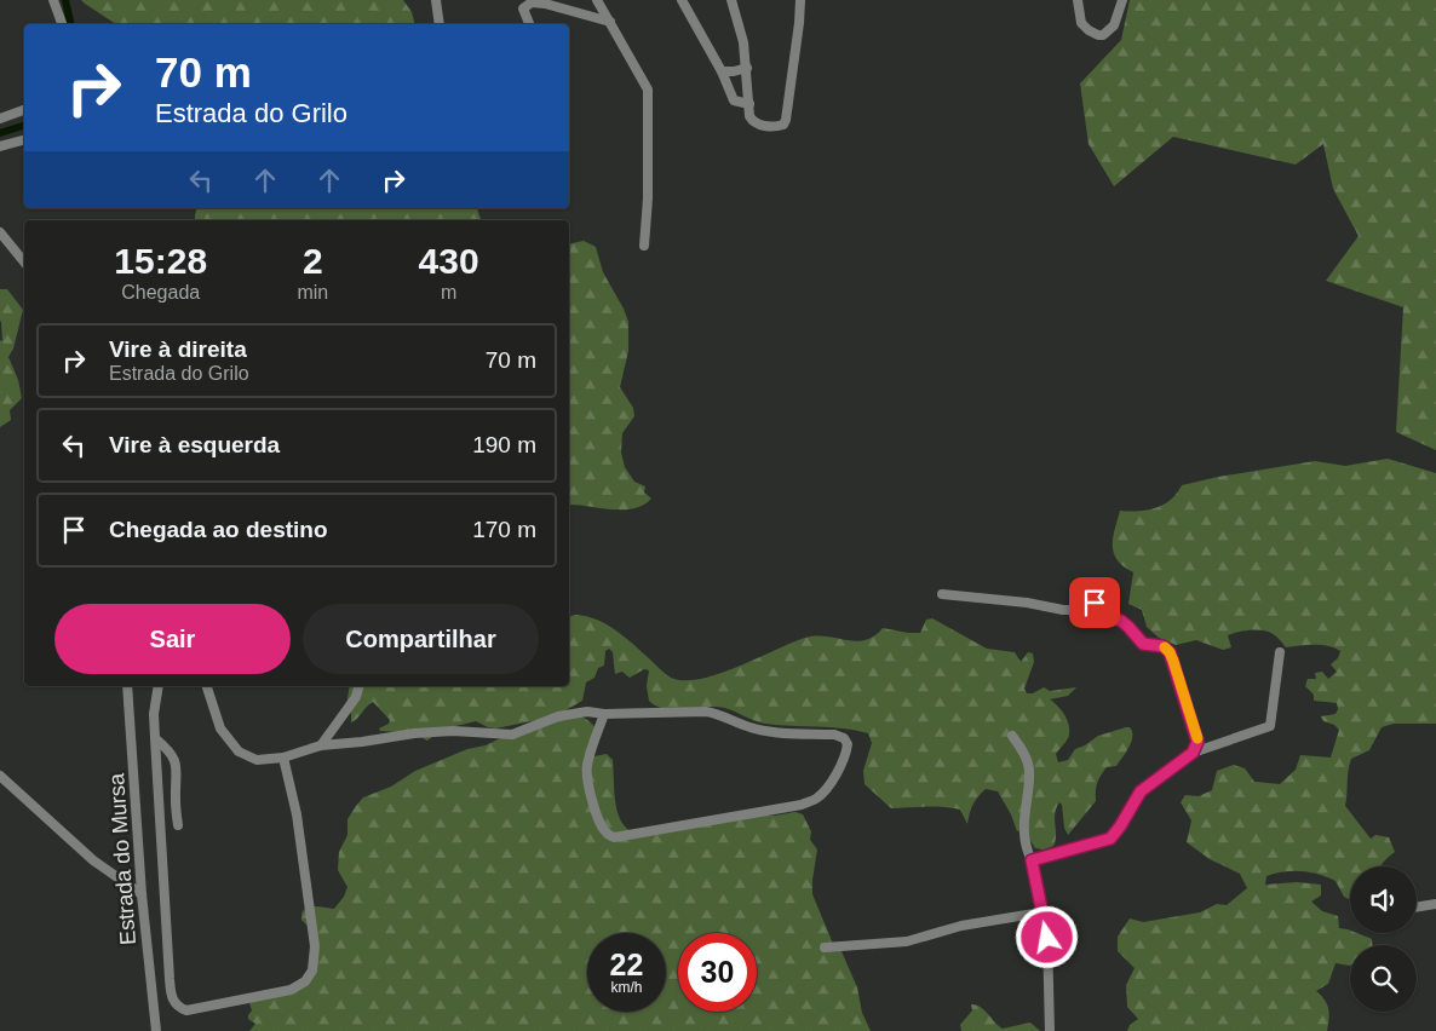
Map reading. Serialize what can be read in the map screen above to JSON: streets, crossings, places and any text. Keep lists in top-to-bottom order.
{
  "streets": {
    "street": ["Estrada do Mursa"]
  },
  "page": {
    "turn": ["70 m", "Estrada do Grilo"],
    "eta": [
      "15:28",
      "Chegada",
      "2",
      "min",
      "430",
      "m"
    ],
    "list": [
      {
        "name": "Vire à direita",
        "note": "Estrada do Grilo",
        "value": "70 m"
      },
      {
        "name": "Vire à esquerda",
        "value": "190 m"
      },
      {
        "name": "Chegada ao destino",
        "value": "170 m"
      }
    ],
    "buttons": ["Sair", "Compartilhar"],
    "speed": "22 km/h",
    "limit": "30"
  }
}
